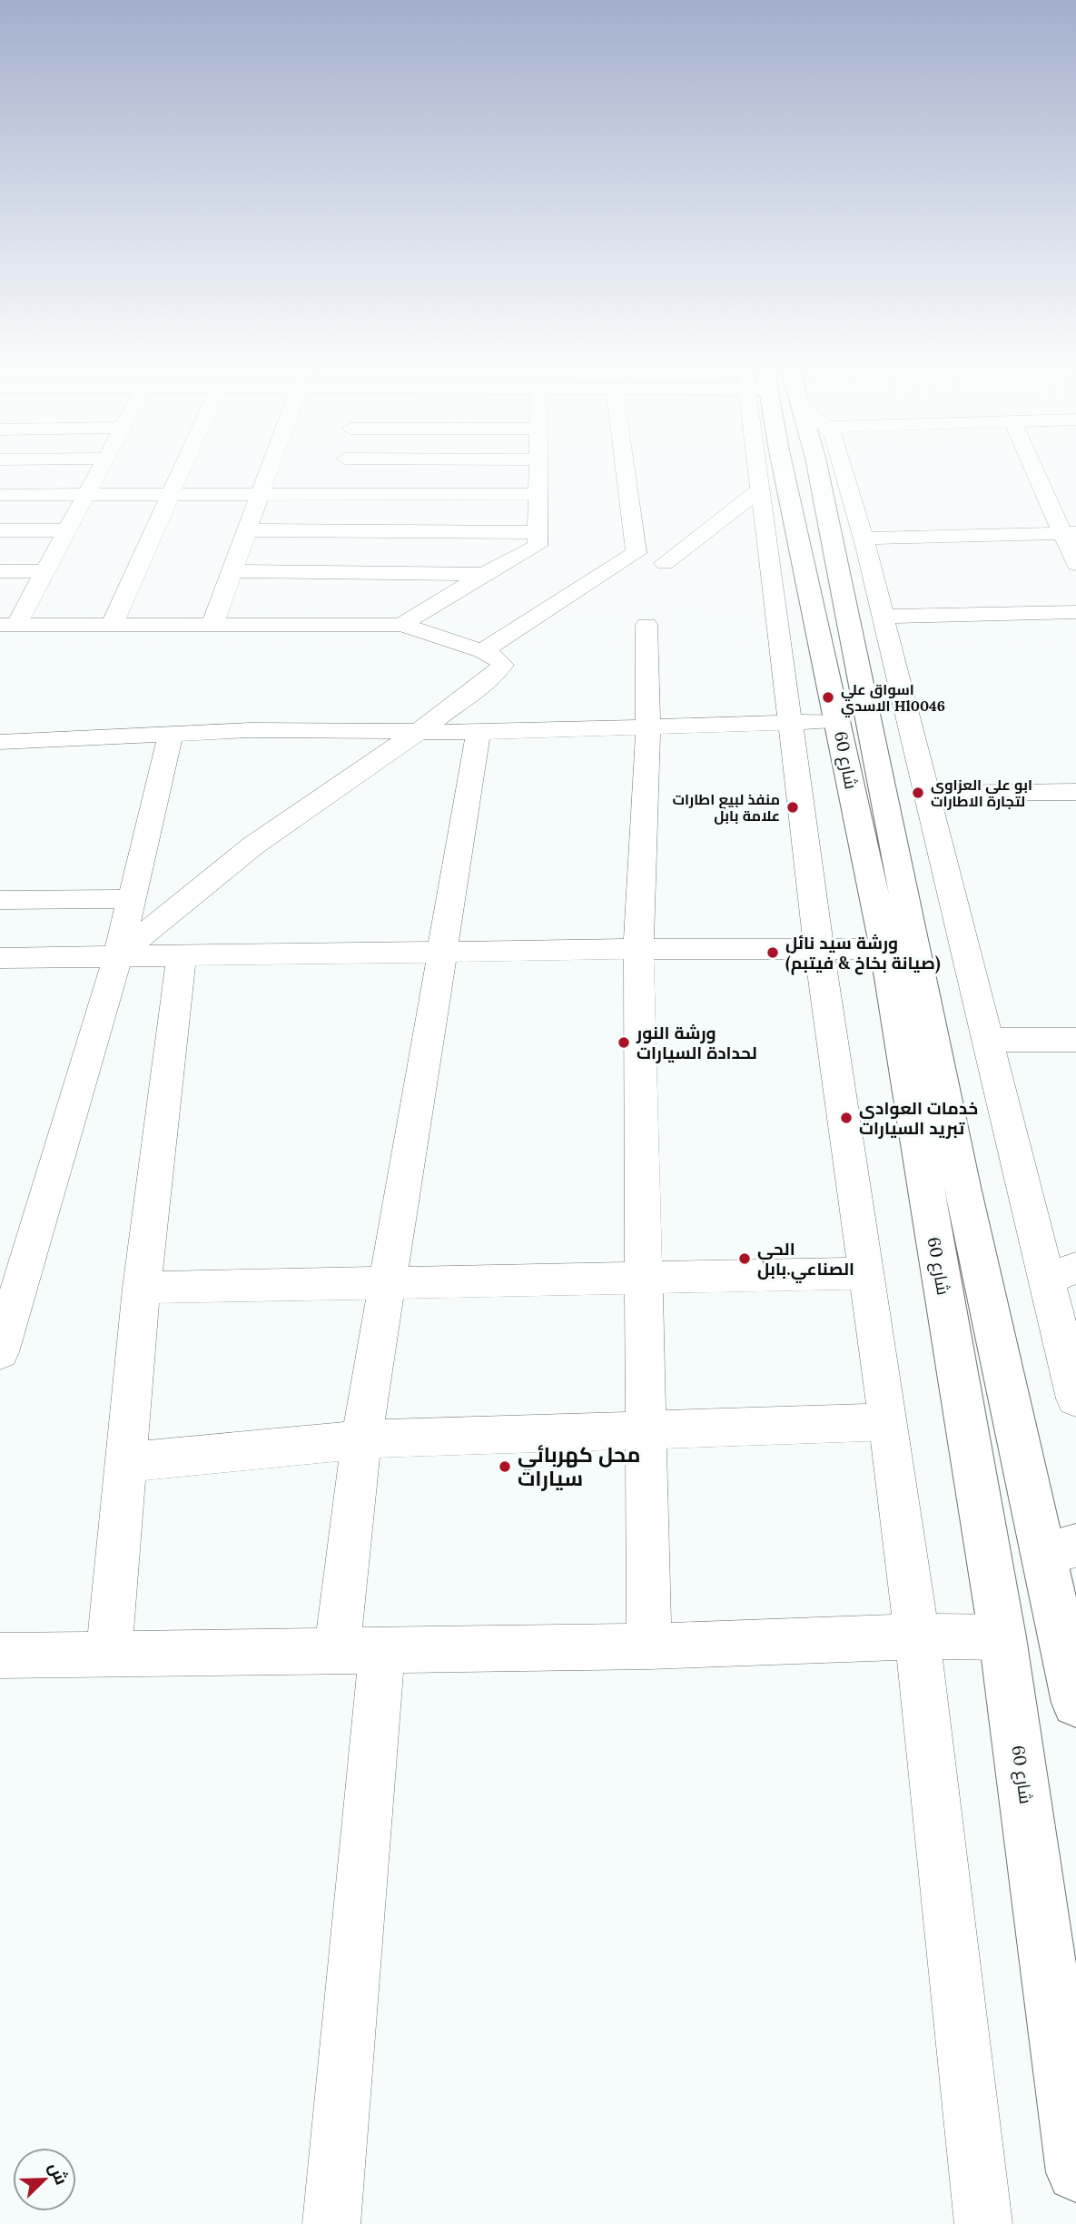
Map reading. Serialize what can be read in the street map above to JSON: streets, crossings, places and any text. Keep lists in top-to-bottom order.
{
  "streets": {
    "highway": ["شارع 60"]
  },
  "places": [
    "اسواق علي الاسدي Hl0046",
    "ابو علي العزاوي لتجارة الاطارات",
    "منفذ لبيع اطارات علامة بابل",
    "ورشة سيد نائل (صيانة بخاخ & فيتبم)",
    "ورشة النور لحدادة السيارات",
    "خدمات العوادي تبريد السيارات",
    "الحي الصناعي.بابل",
    "محل كهربائي سيارات"
  ],
  "north": "top right"
}
